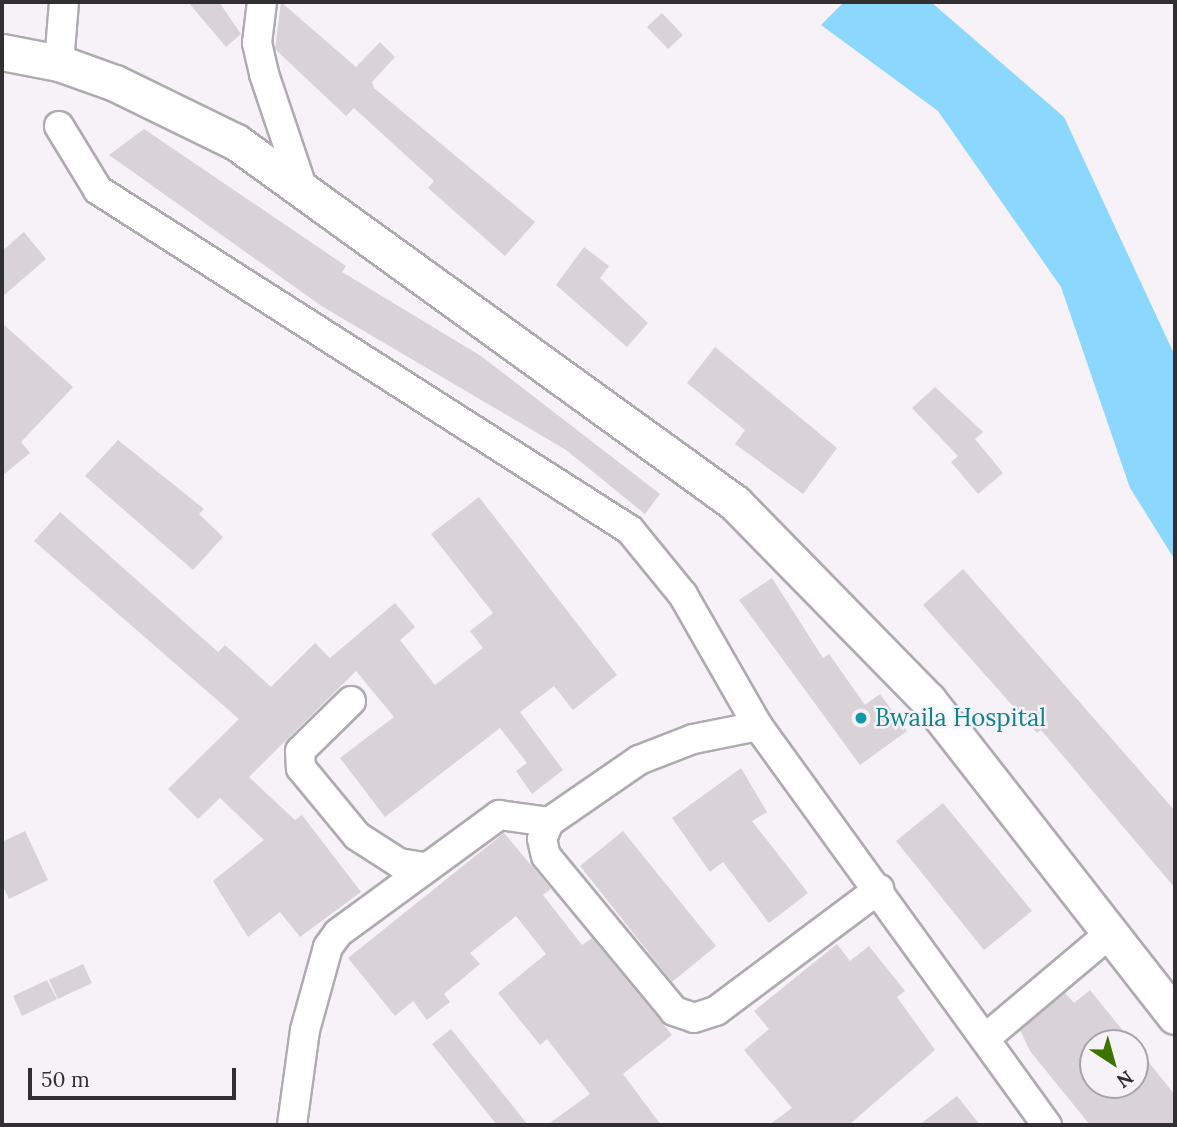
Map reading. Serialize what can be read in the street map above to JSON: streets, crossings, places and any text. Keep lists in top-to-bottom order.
{
  "places": ["Bwaila Hospital"],
  "scale_bar": "50 m",
  "north": "bottom right"
}
